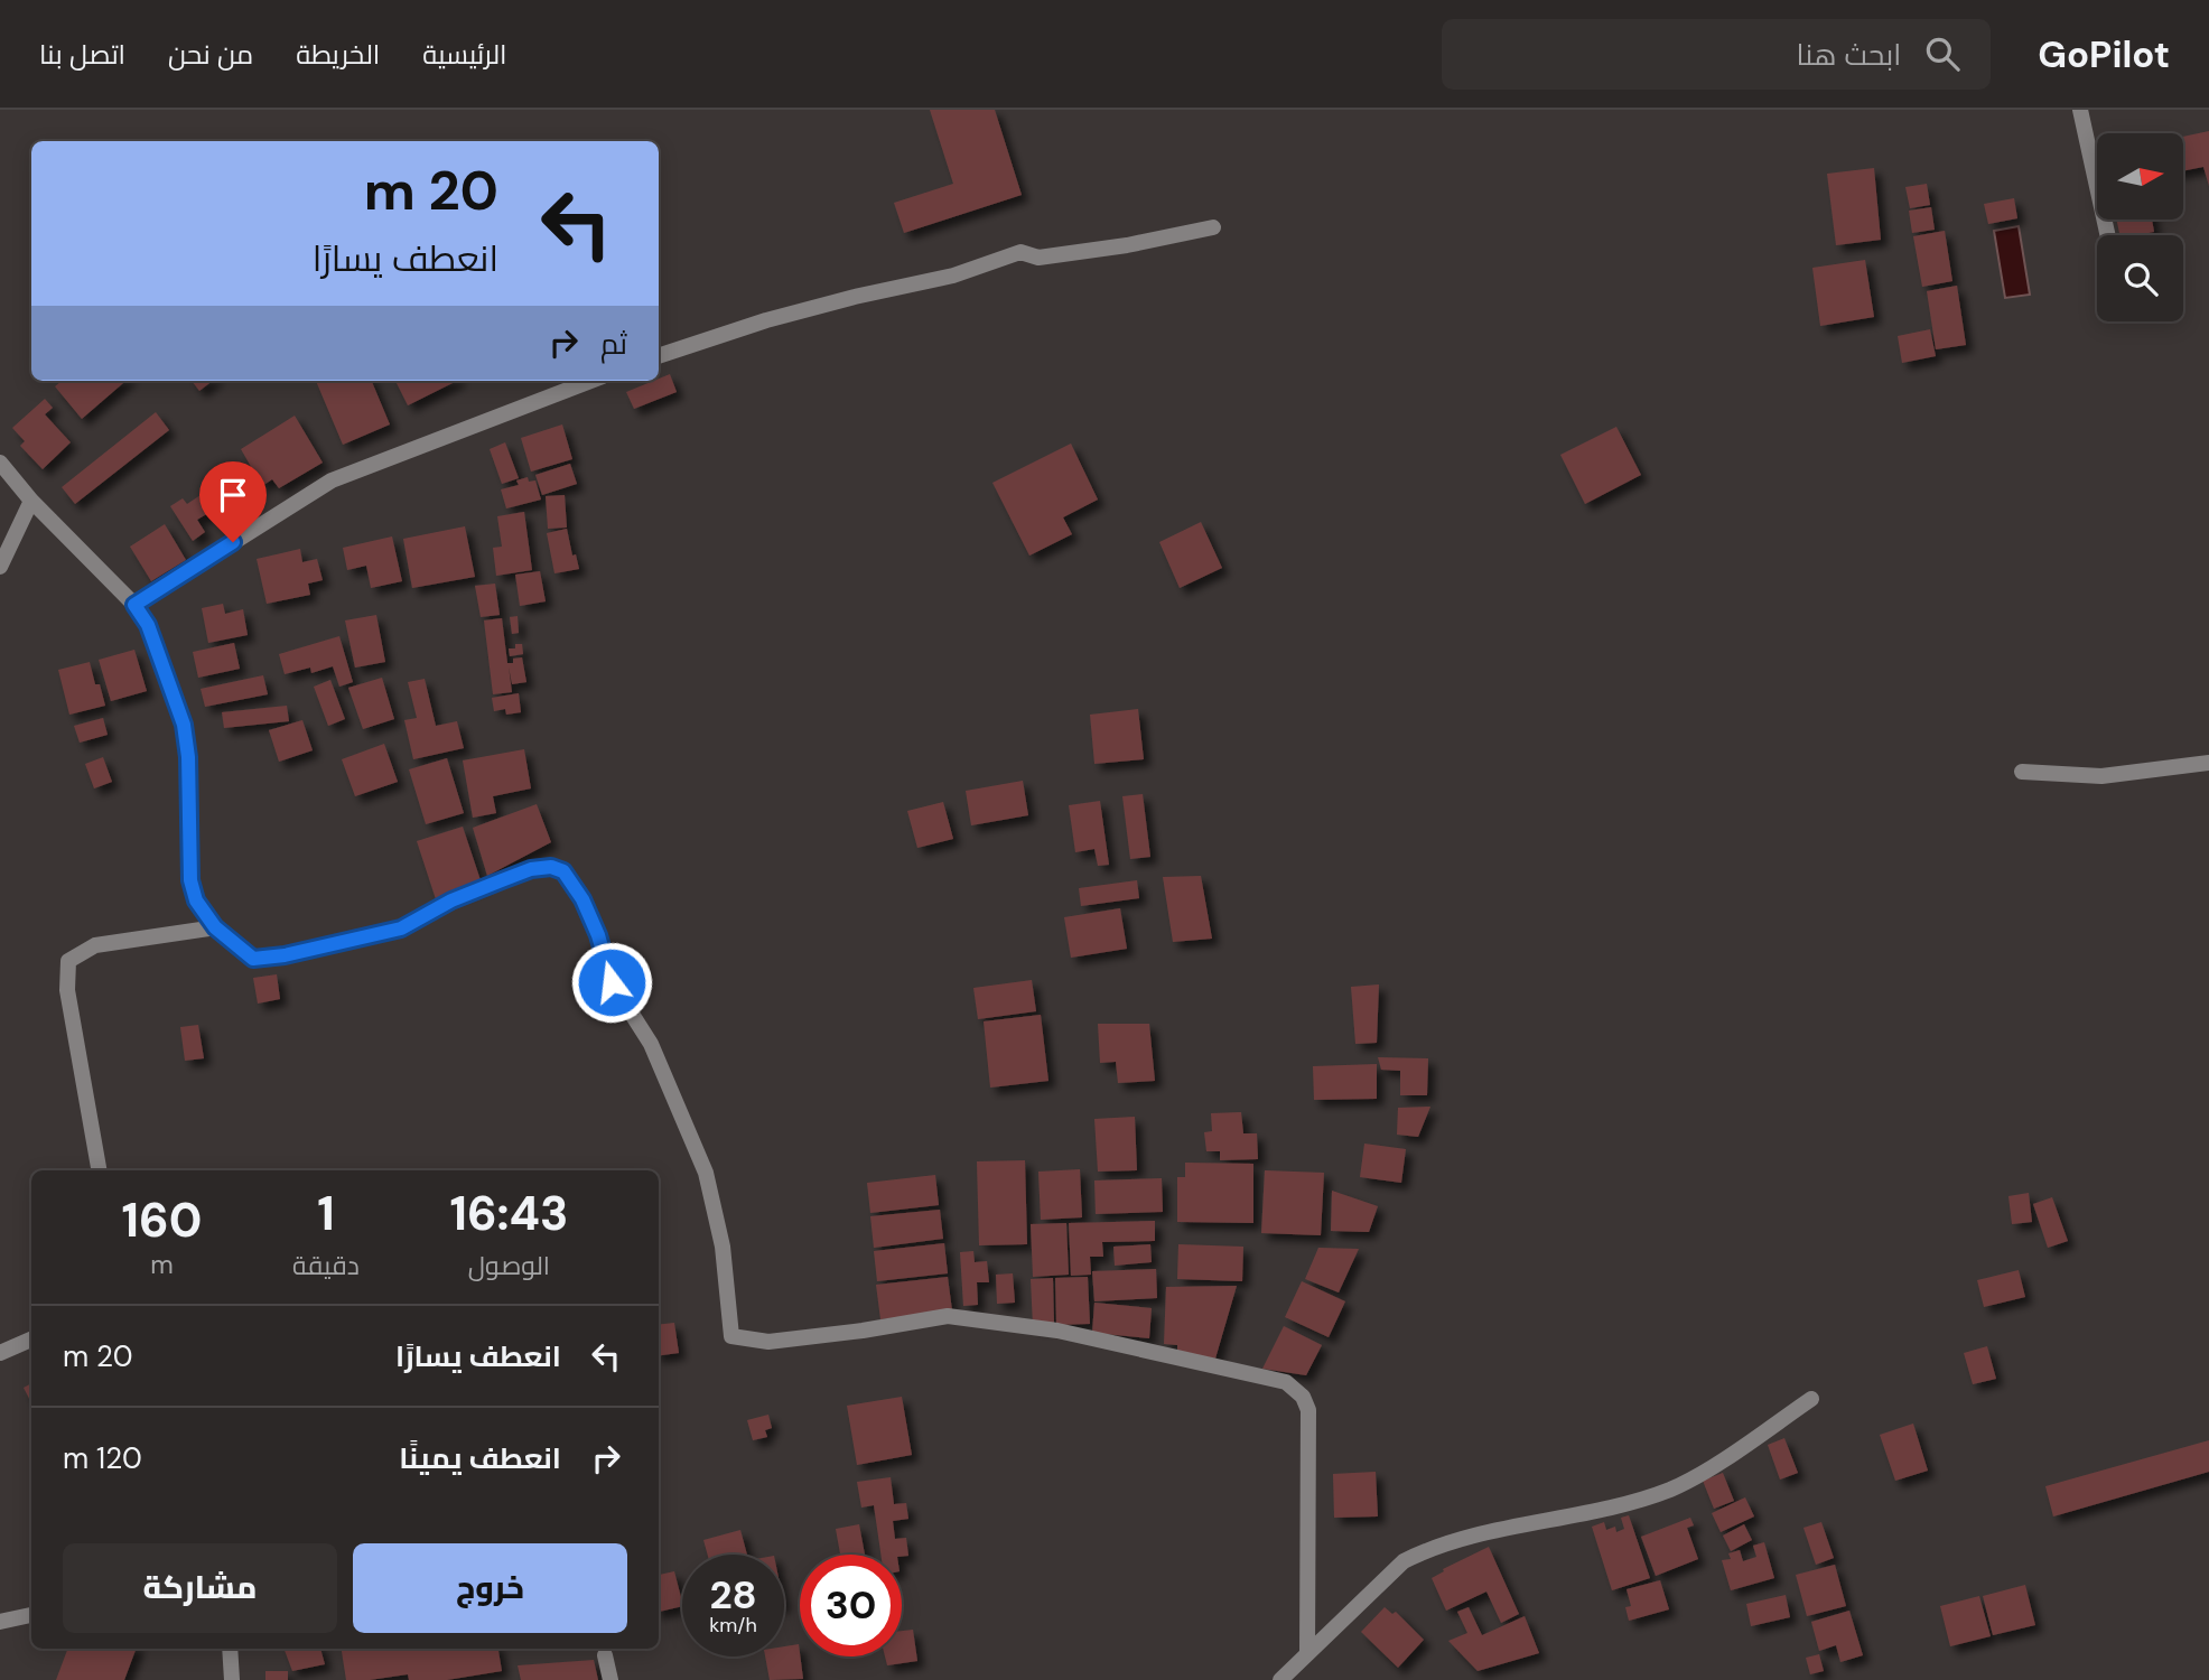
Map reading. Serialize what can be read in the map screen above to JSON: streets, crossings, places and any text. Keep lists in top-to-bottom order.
{
  "north": "right",
  "page": {
    "header": "GoPilot",
    "search": "ابحث هنا",
    "nav": [
      "الرئيسية",
      "الخريطة",
      "من نحن",
      "اتصل بنا"
    ],
    "turn": ["20 m", "انعطف يسارًا"],
    "then": "ثم",
    "eta": [
      "16:43",
      "الوصول",
      "1",
      "دقيقة",
      "160",
      "m"
    ],
    "list": [
      {
        "name": "انعطف يسارًا",
        "value": "20 m"
      },
      {
        "name": "انعطف يمينًا",
        "value": "120 m"
      }
    ],
    "buttons": ["خروج", "مشاركة"],
    "speed": "28 km/h",
    "limit": "30"
  }
}
